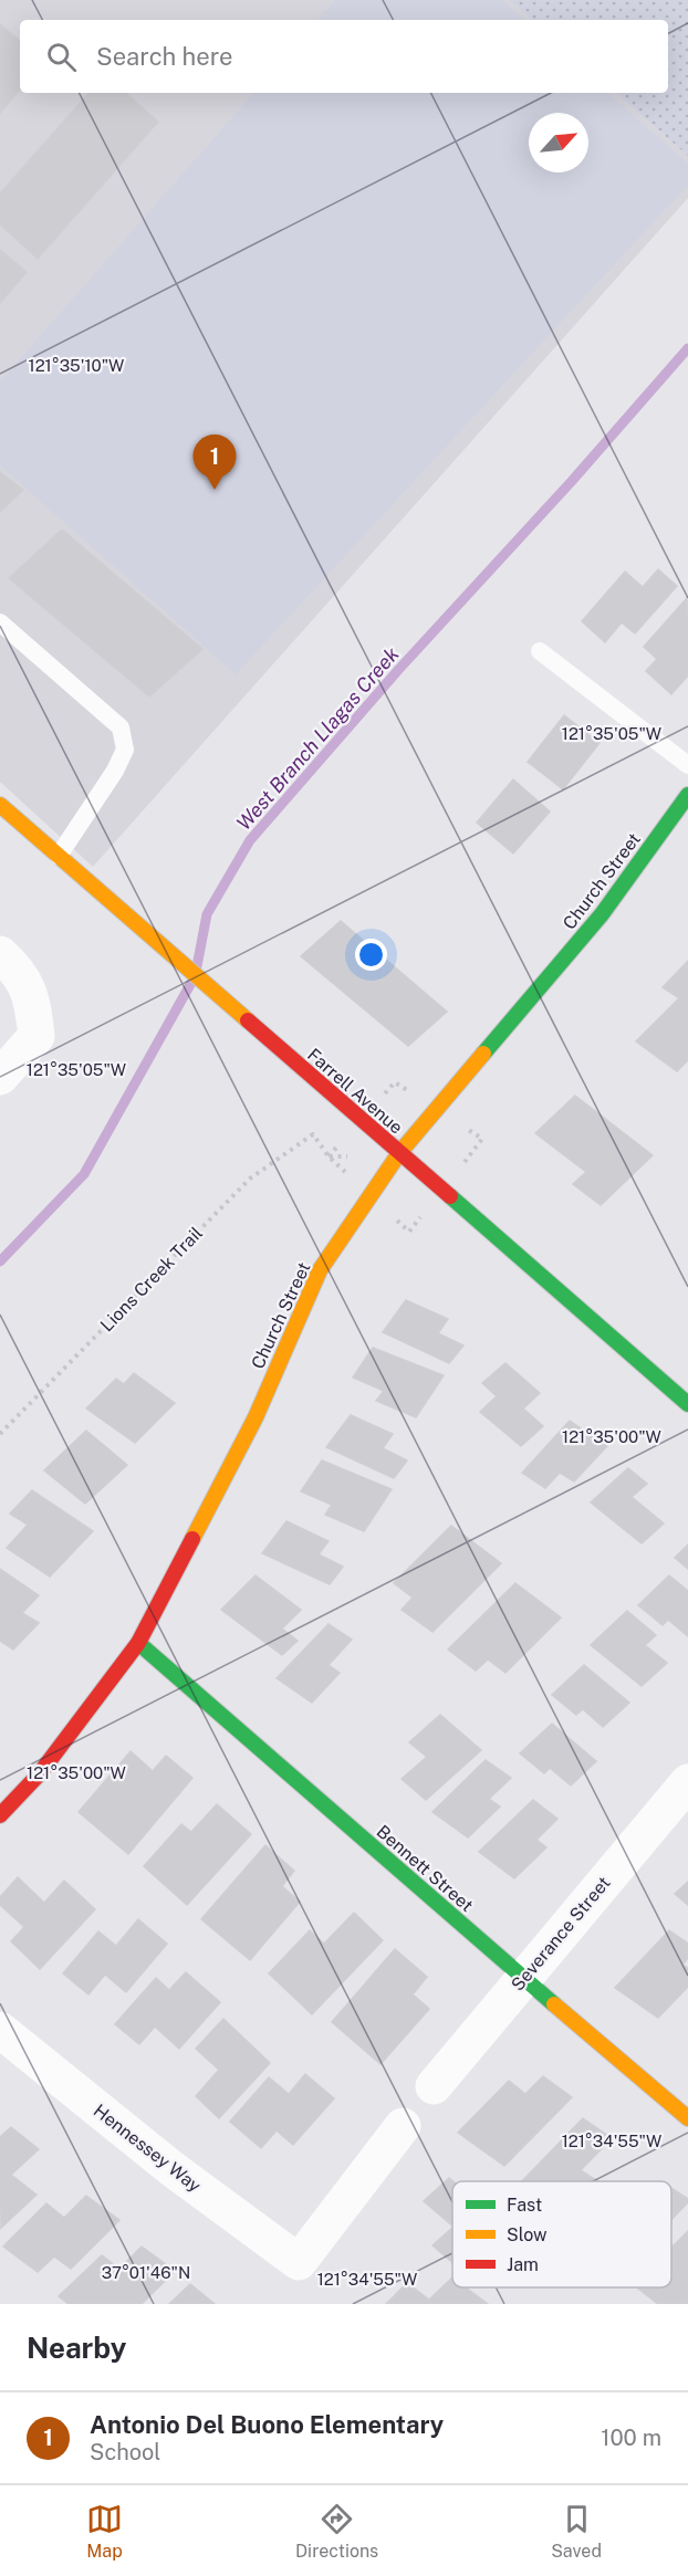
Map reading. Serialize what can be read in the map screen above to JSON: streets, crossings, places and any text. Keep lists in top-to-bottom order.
{
  "streets": {
    "street": [
      "Church Street",
      "Farrell Avenue",
      "Bennett Street",
      "Severance Street",
      "Hennessey Way"
    ],
    "path": ["Lions Creek Trail"]
  },
  "crossings": [
    ["Church Street", "Farrell Avenue"],
    ["Church Street", "Bennett Street"],
    ["Bennett Street", "Severance Street"]
  ],
  "water": ["West Branch Llagas Creek"],
  "legend": ["Fast", "Slow", "Jam"],
  "north": "top right",
  "page": {
    "search": "Search here",
    "pins": "1",
    "heading": "Nearby",
    "list": [
      {
        "mark": "1",
        "name": "Antonio Del Buono Elementary",
        "note": "School",
        "value": "100 m"
      }
    ],
    "nav": ["Map", "Directions", "Saved"]
  },
  "coordinates": [
    "121°35'10\"W",
    "121°35'05\"W",
    "121°35'00\"W",
    "121°34'55\"W",
    "37°01'46\"N"
  ]
}
